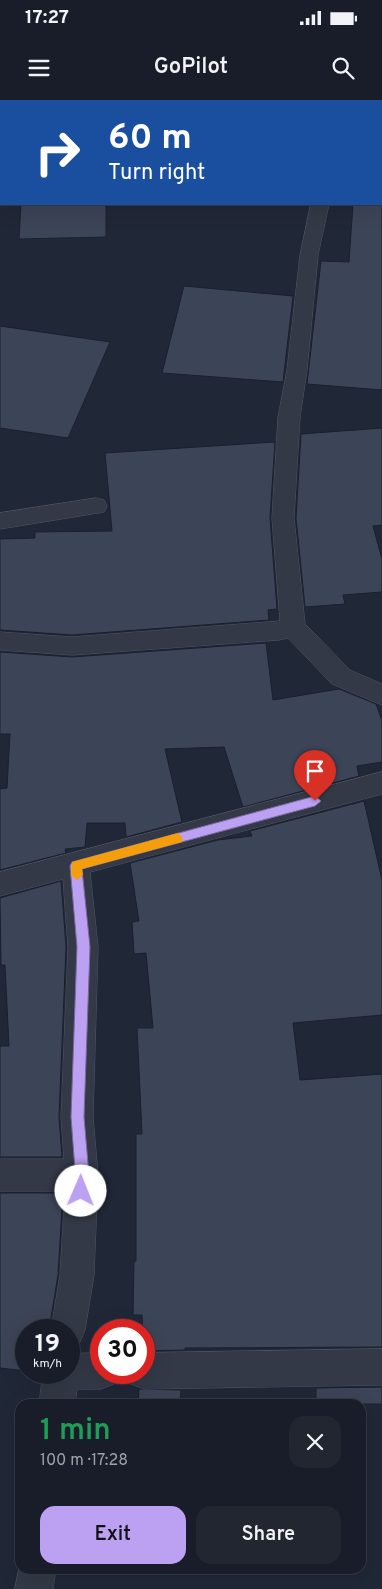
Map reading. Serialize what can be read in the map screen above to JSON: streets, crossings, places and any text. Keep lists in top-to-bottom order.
{
  "page": {
    "status": "17:27",
    "header": "GoPilot",
    "turn": ["60 m", "Turn right"],
    "speed": "19 km/h",
    "limit": "30",
    "heading": ["1 min", "100 m · 17:28"],
    "buttons": ["Exit", "Share"]
  }
}
